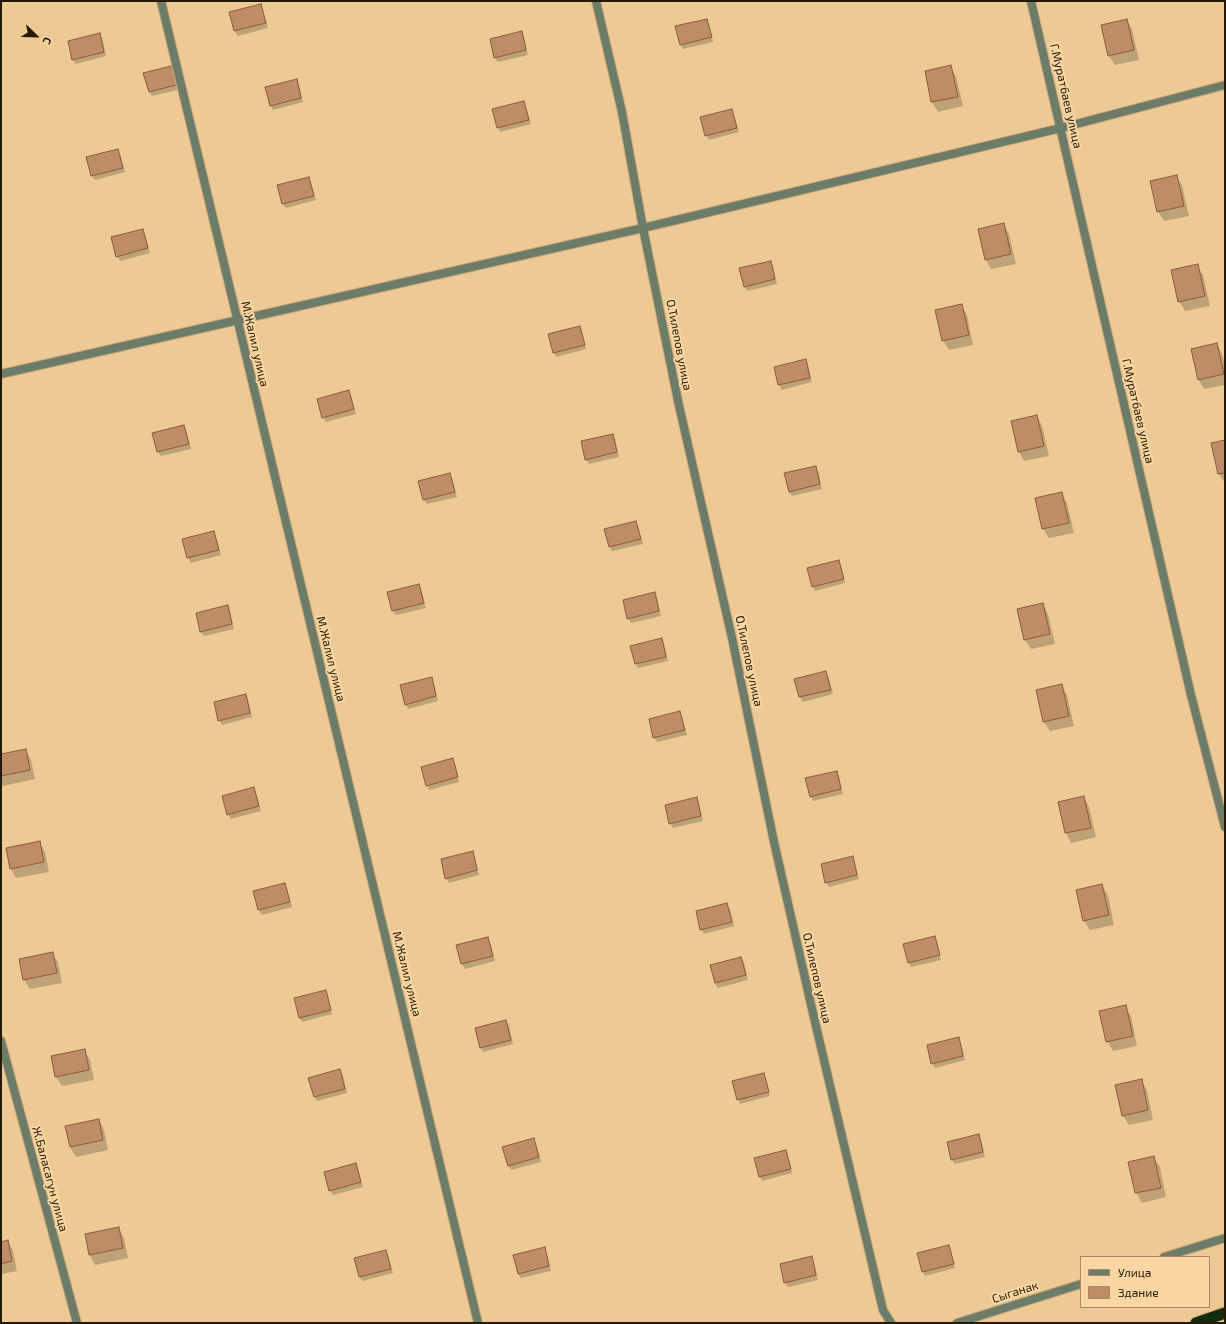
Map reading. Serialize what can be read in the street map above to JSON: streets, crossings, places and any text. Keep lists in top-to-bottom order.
{
  "streets": {
    "street": [
      "Г.Муратбаев улица",
      "М.Жалил улица",
      "О.Тилепов улица",
      "Ж.Баласагун улица",
      "Сыганак"
    ]
  },
  "legend": ["Улица", "Здание"],
  "north": "bottom right"
}
